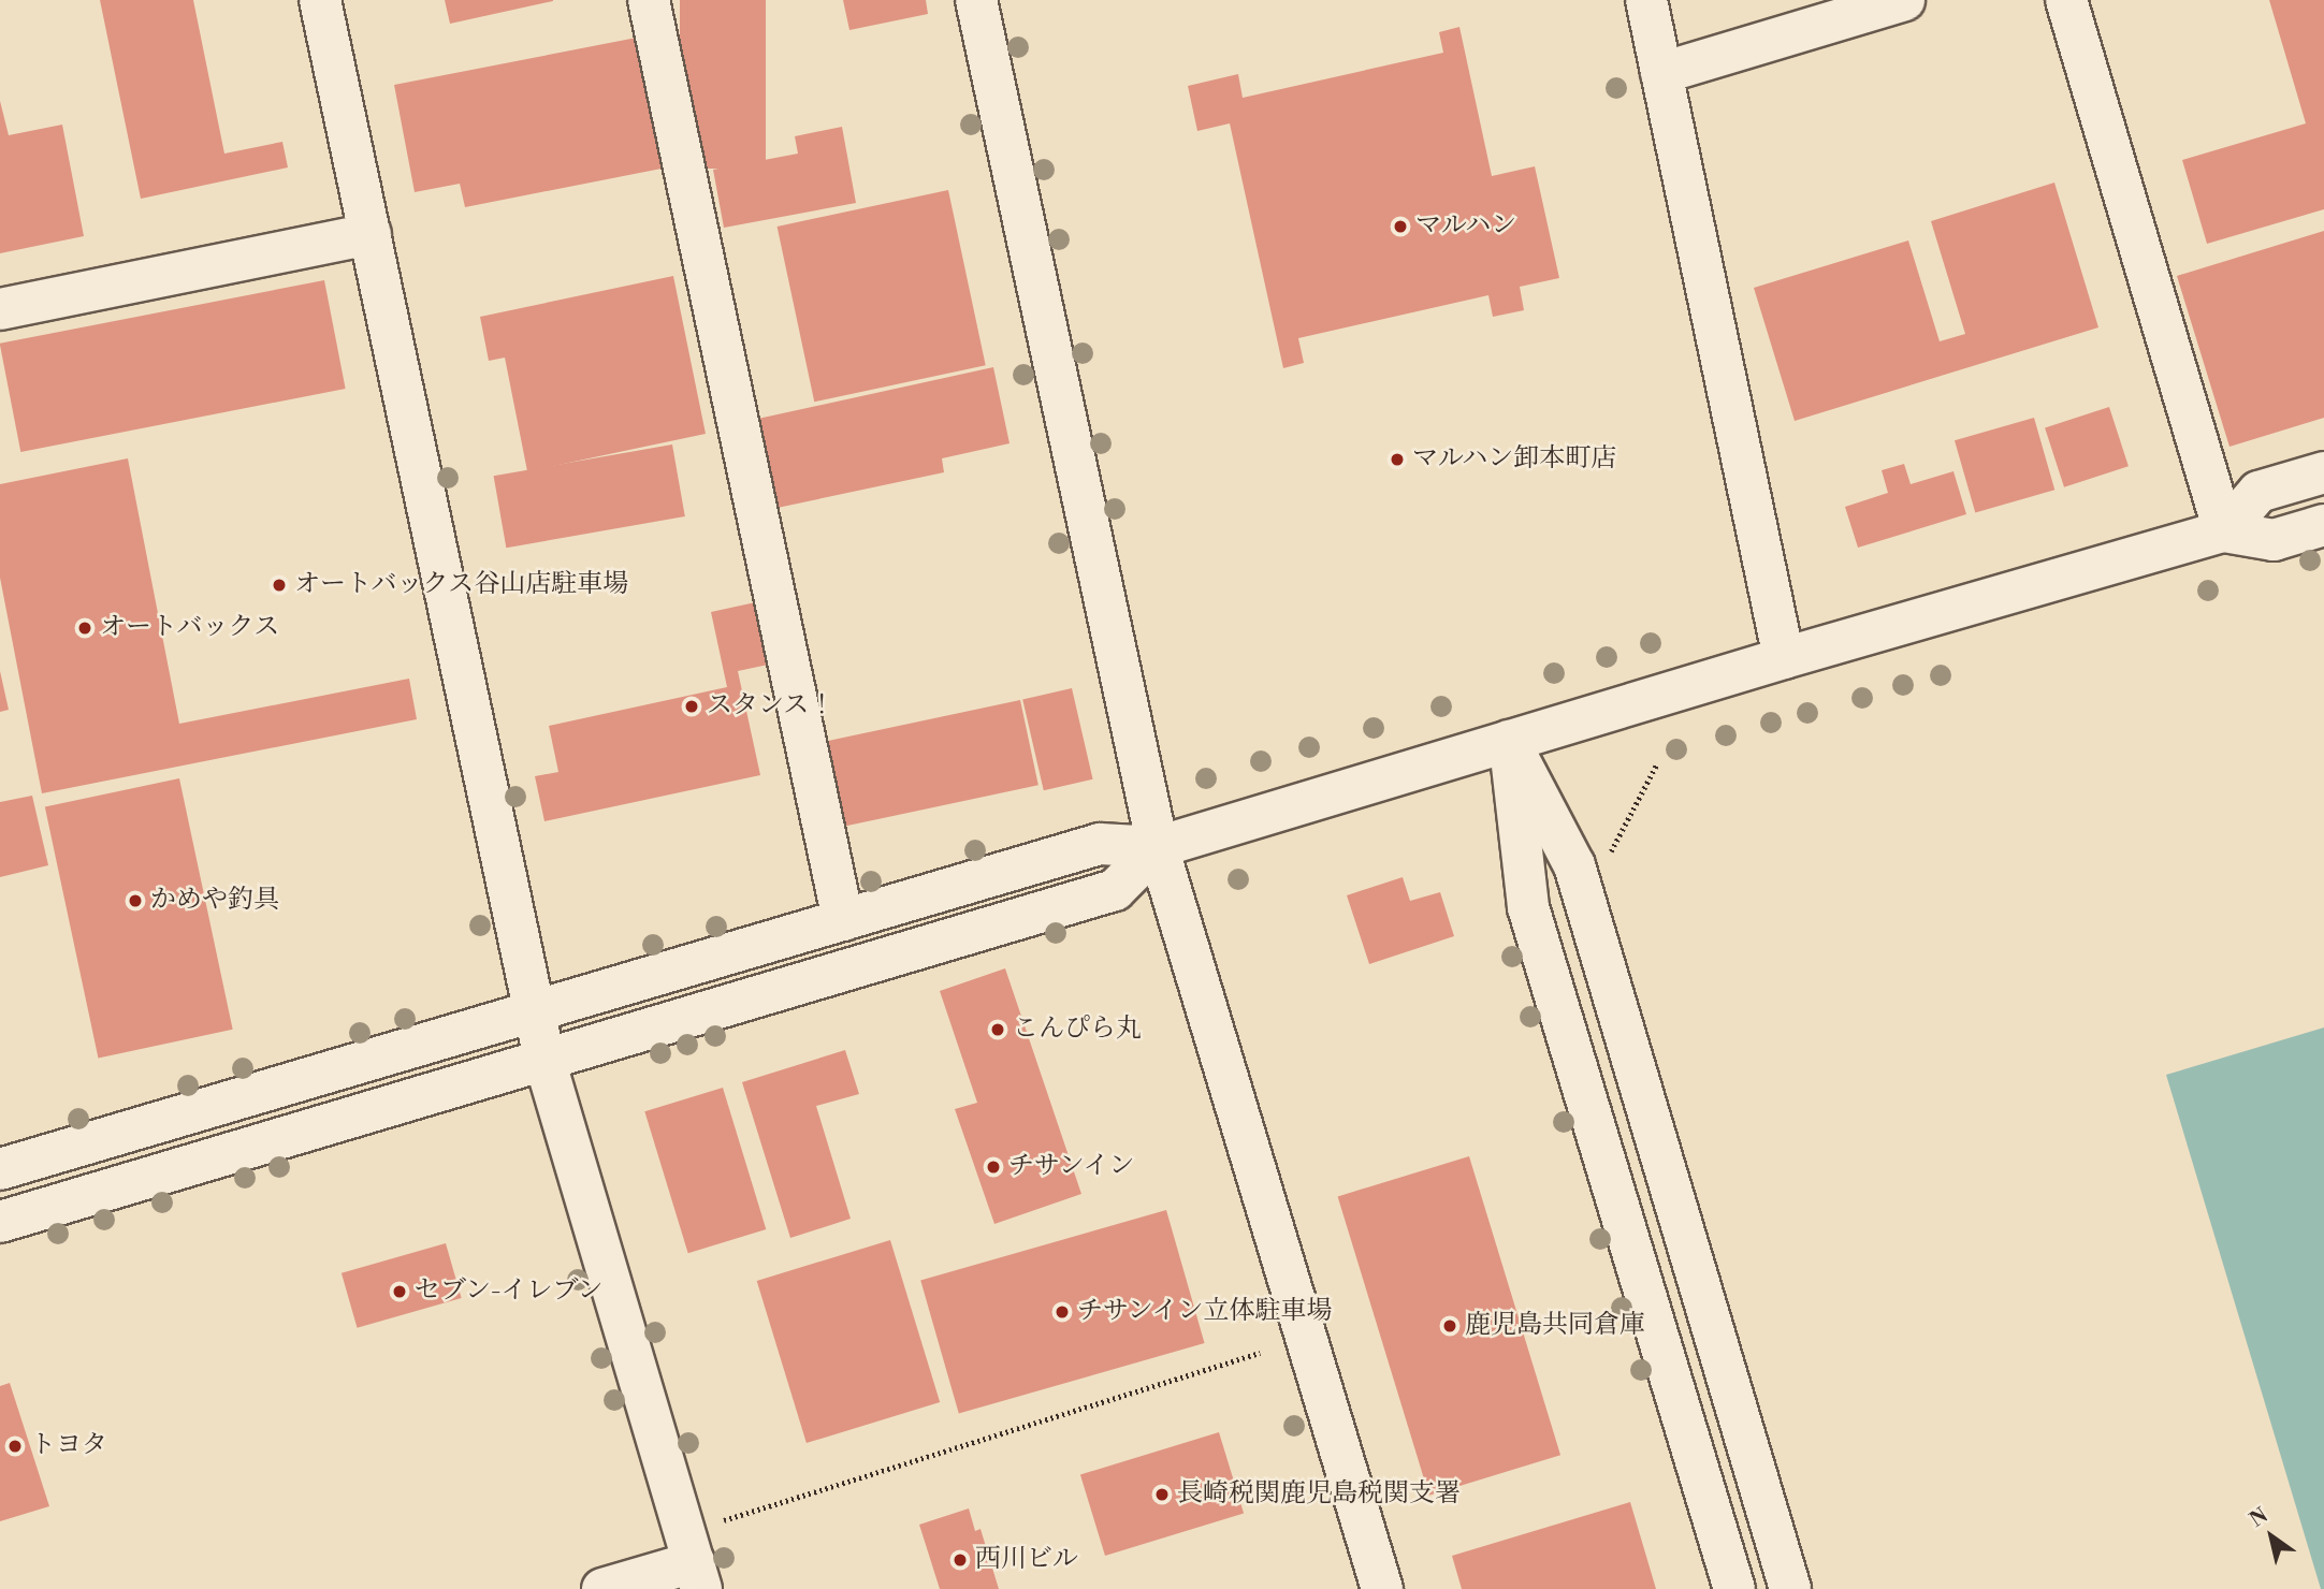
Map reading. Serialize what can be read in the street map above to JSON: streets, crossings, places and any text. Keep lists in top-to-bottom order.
{
  "places": [
    "マルハン",
    "マルハン卸本町店",
    "オートバックス谷山店駐車場",
    "オートバックス",
    "スタンス！",
    "かめや釣具",
    "こんぴら丸",
    "チサンイン",
    "セブン-イレブン",
    "チサンイン立体駐車場",
    "鹿児島共同倉庫",
    "トヨタ",
    "長崎税関鹿児島税関支署",
    "西川ビル"
  ],
  "north": "top left"
}
